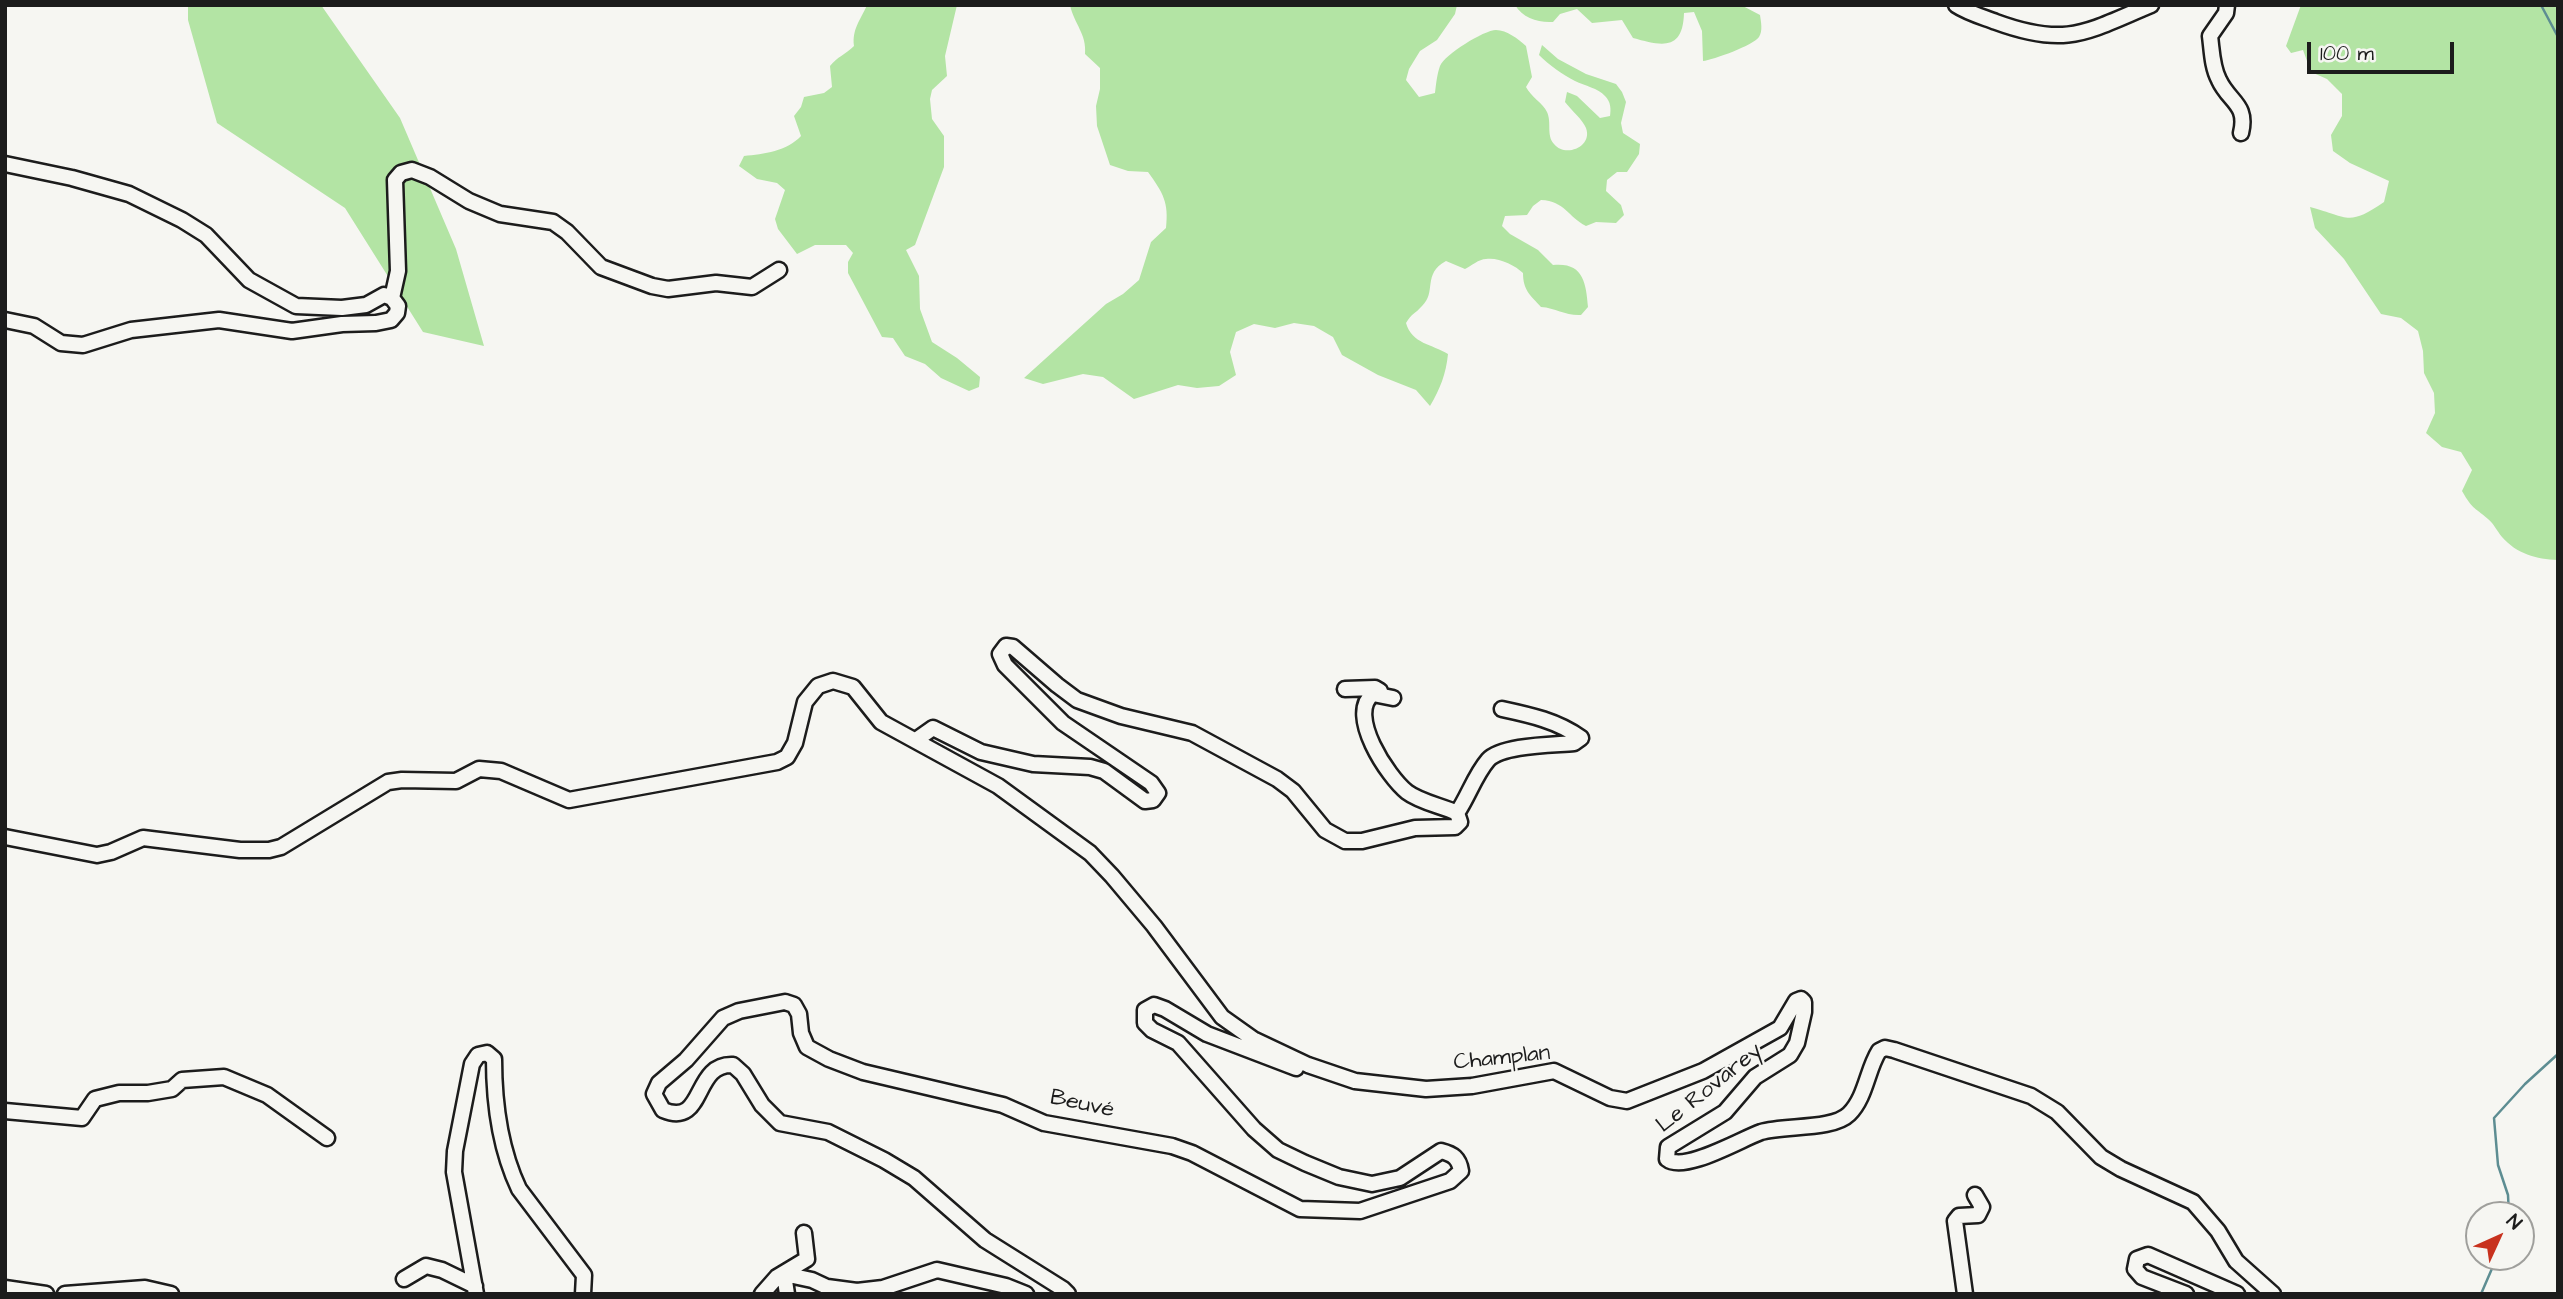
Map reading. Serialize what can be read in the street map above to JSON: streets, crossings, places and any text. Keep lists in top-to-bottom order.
{
  "streets": {
    "street": ["Champlan", "Le Rovarey", "Beuvé"]
  },
  "crossings": [
    ["Champlan", "Le Rovarey"],
    ["Champlan", "Beuvé"]
  ],
  "scale_bar": "100 m",
  "north": "top right"
}
